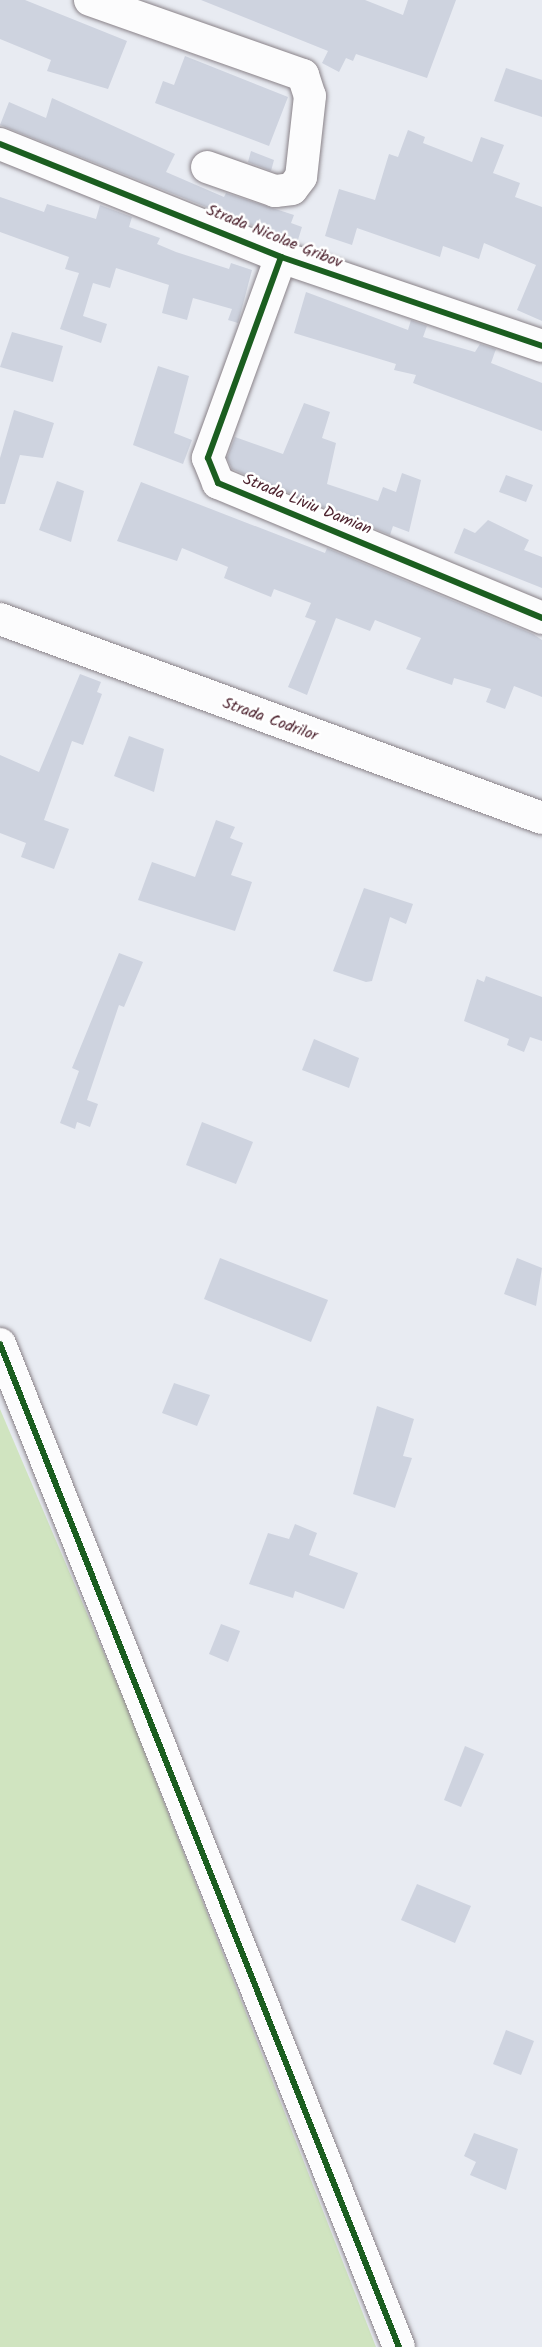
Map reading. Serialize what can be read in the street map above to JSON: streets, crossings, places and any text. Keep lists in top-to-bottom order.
{
  "streets": {
    "street": ["Strada Nicolae Gribov", "Strada Liviu Damian", "Strada Codrilor"]
  },
  "crossings": [
    ["Strada Nicolae Gribov", "Strada Liviu Damian"]
  ]
}
